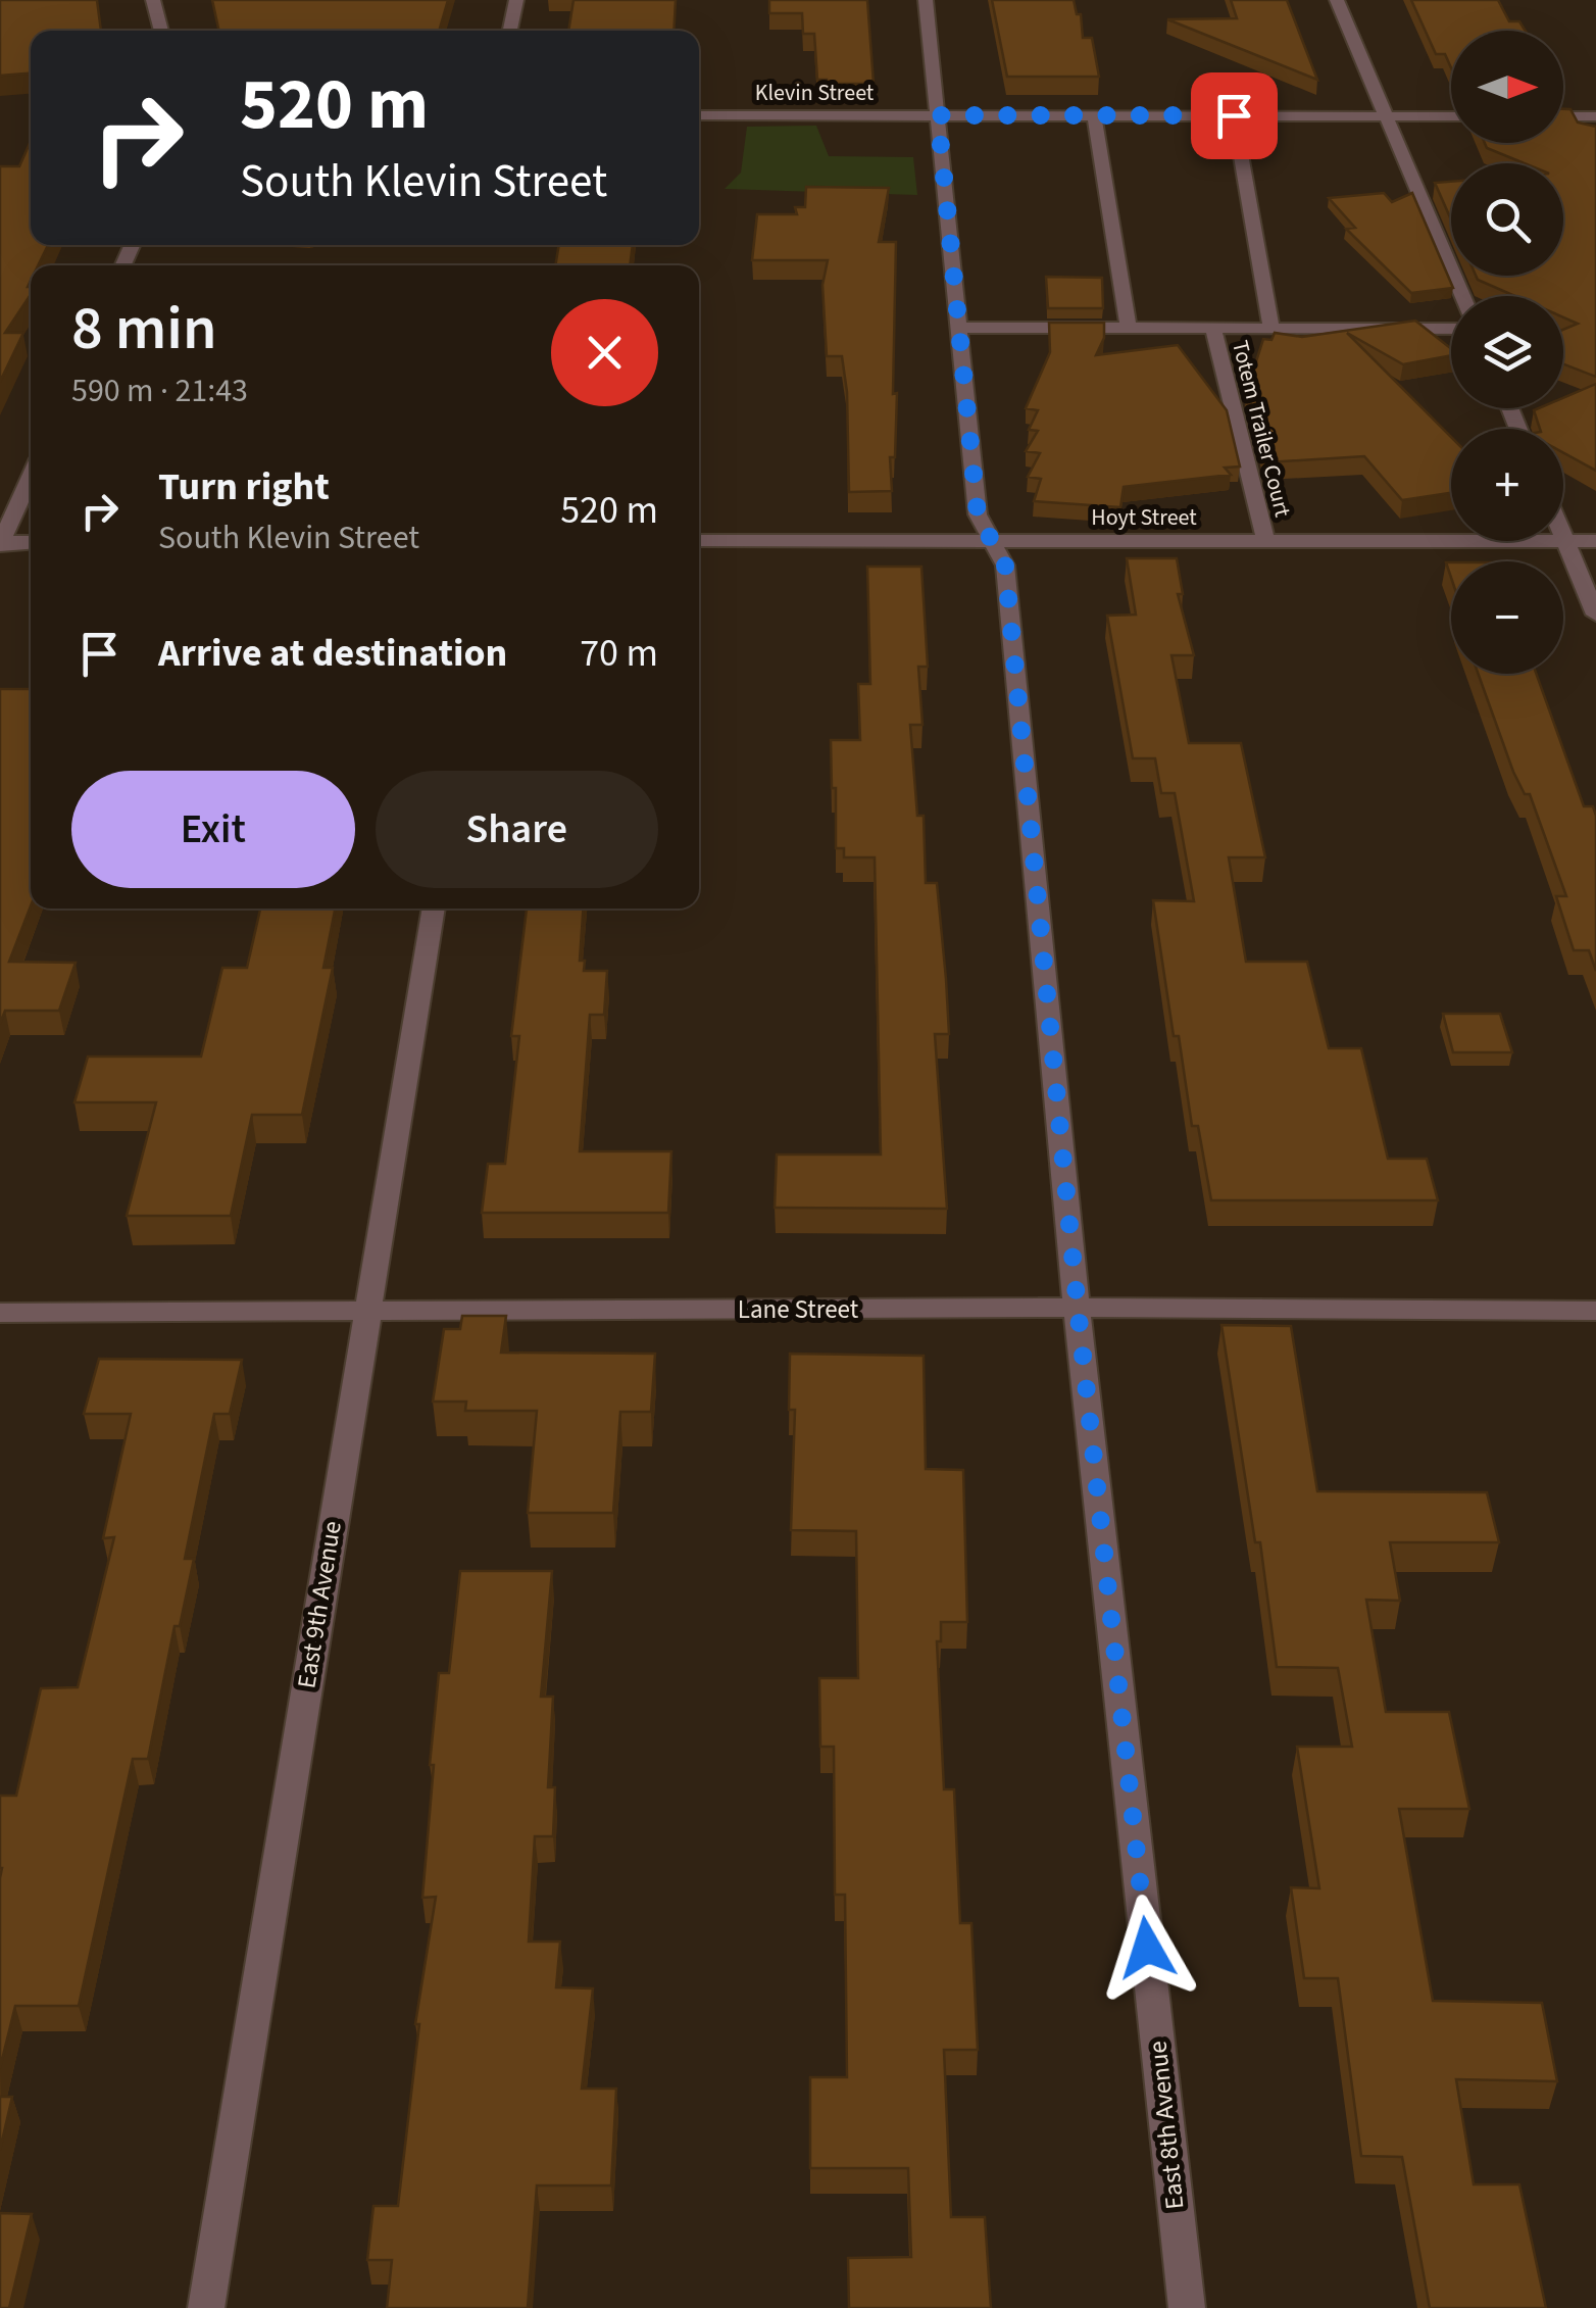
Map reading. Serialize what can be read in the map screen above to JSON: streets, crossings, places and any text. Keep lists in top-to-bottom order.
{
  "streets": {
    "street": [
      "Klevin Street",
      "Totem Trailer Court",
      "Hoyt Street",
      "Lane Street",
      "East 9th Avenue",
      "East 8th Avenue"
    ]
  },
  "crossings": [
    ["Klevin Street", "Totem Trailer Court"],
    ["Klevin Street", "East 8th Avenue"],
    ["Totem Trailer Court", "Hoyt Street"],
    ["Totem Trailer Court", "East 8th Avenue"],
    ["Hoyt Street", "East 8th Avenue"],
    ["Lane Street", "East 9th Avenue"],
    ["Lane Street", "East 8th Avenue"]
  ],
  "north": "right",
  "page": {
    "map_buttons": ["+", "−"],
    "turn": ["520 m", "South Klevin Street"],
    "heading": ["8 min", "590 m · 21:43"],
    "list": [
      {
        "name": "Turn right",
        "note": "South Klevin Street",
        "value": "520 m"
      },
      {
        "name": "Arrive at destination",
        "value": "70 m"
      }
    ],
    "buttons": ["Exit", "Share"]
  }
}
